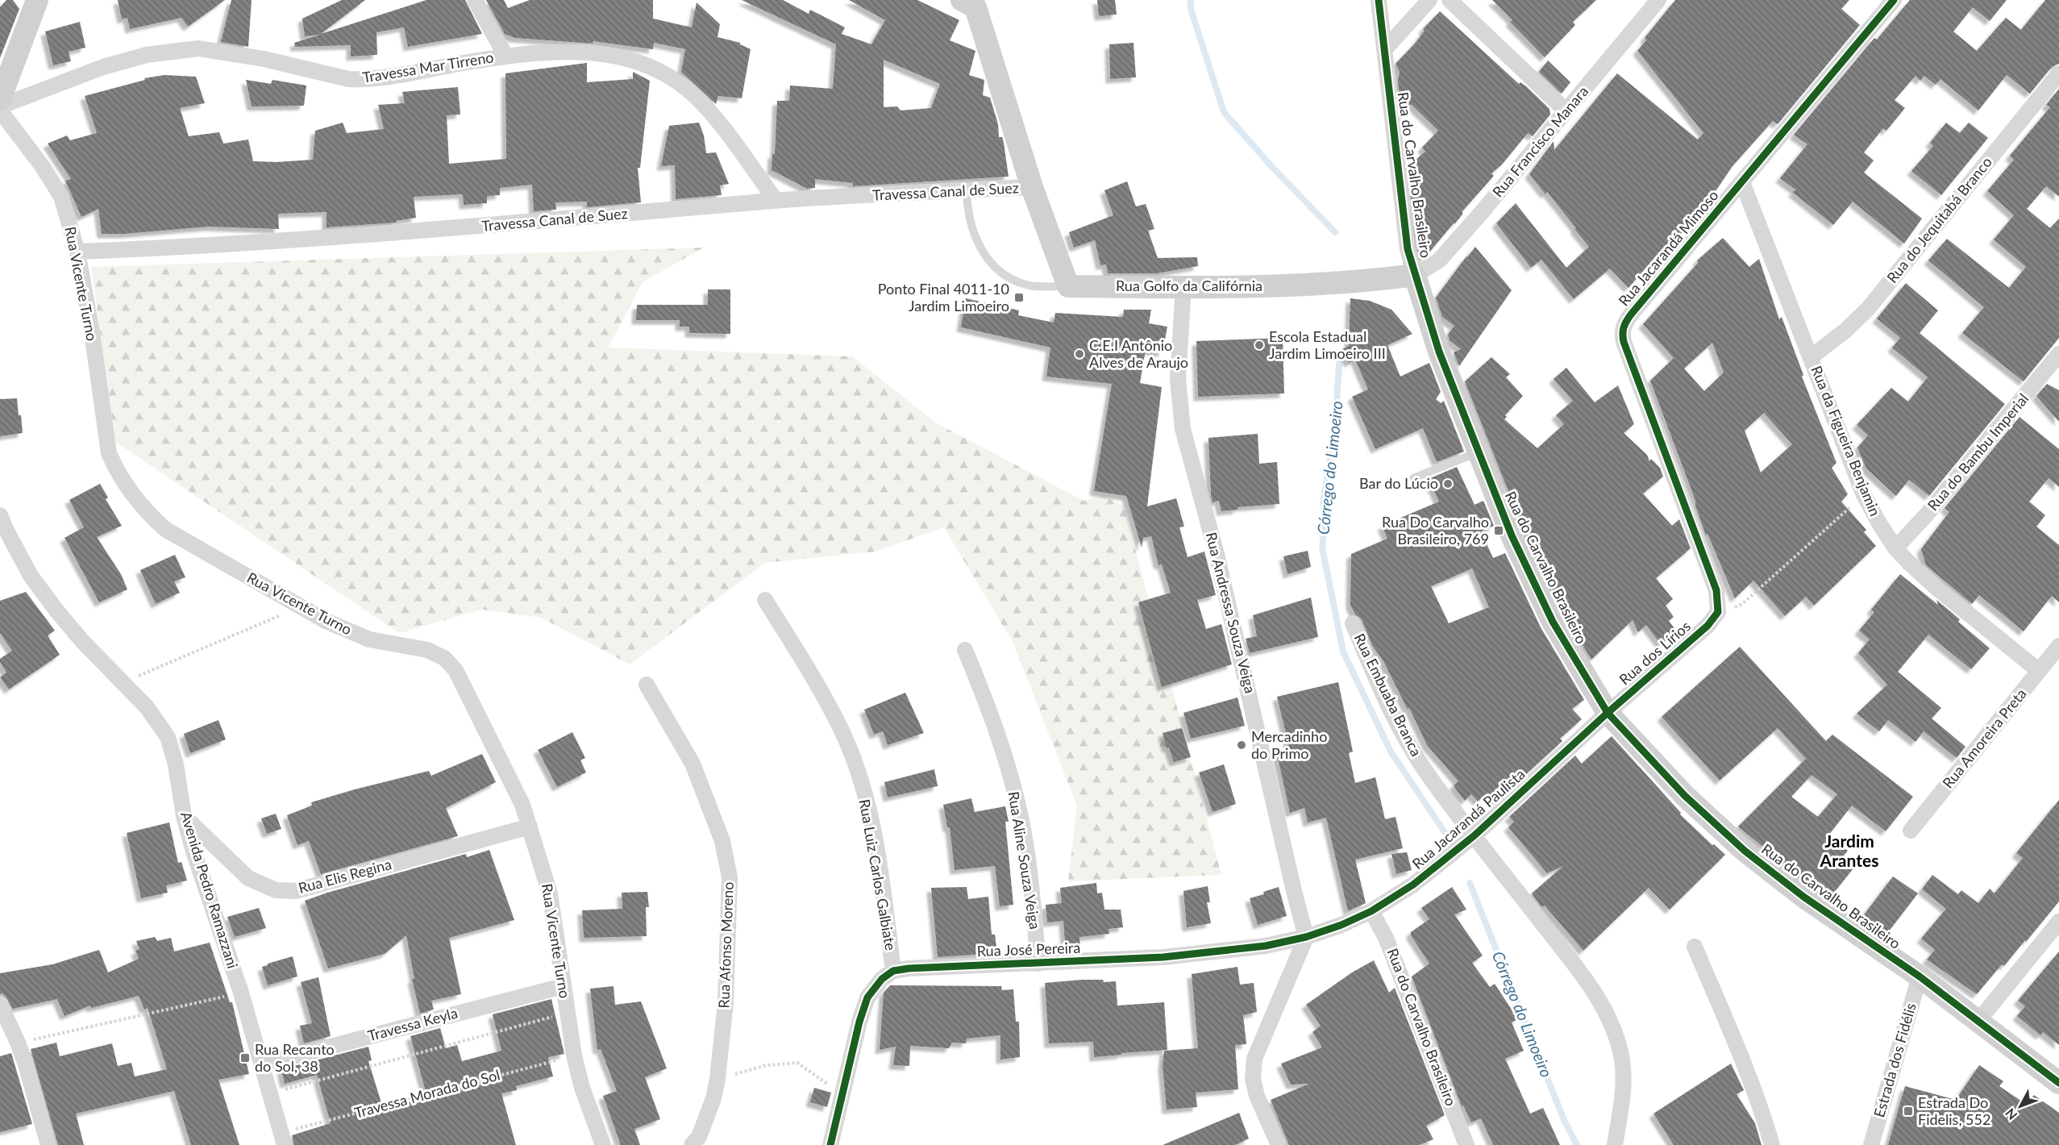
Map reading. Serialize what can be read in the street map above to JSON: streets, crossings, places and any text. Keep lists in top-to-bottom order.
{
  "streets": {
    "street": [
      "Travessa Mar Tirreno",
      "Rua Francisco Manara",
      "Rua do Carvalho Brasileiro",
      "Travessa Canal de Suez",
      "Rua do Jequitabá Branco",
      "Rua Jacarandá Mimoso",
      "Rua Vicente Turno",
      "Rua Golfo da Califórnia",
      "Rua da Figueira Benjamin",
      "Rua do Bambu Imperial",
      "Rua Andressa Souza Veiga",
      "Rua dos Lírios",
      "Rua Embuaba Branca",
      "Rua Amoreira Preta",
      "Rua Jacarandá Paulista",
      "Rua Aline Souza Veiga",
      "Rua Luiz Carlos Galbiate",
      "Rua Elis Regina",
      "Avenida Pedro Ramazzani",
      "Rua Afonso Moreno",
      "Rua José Pereira",
      "Travessa Keyla",
      "Estrada dos Fidélis"
    ],
    "path": ["Travessa Morada do Sol"]
  },
  "crossings": [
    ["Travessa Mar Tirreno", "Travessa Canal de Suez"],
    ["Rua Francisco Manara", "Rua do Carvalho Brasileiro"],
    ["Rua Francisco Manara", "Rua Golfo da Califórnia"],
    ["Rua do Carvalho Brasileiro", "Rua Golfo da Califórnia"],
    ["Rua do Carvalho Brasileiro", "Rua dos Lírios"],
    ["Rua do Carvalho Brasileiro", "Rua Jacarandá Paulista"],
    ["Rua do Carvalho Brasileiro", "Estrada dos Fidélis"],
    ["Travessa Canal de Suez", "Rua Vicente Turno"],
    ["Rua do Jequitabá Branco", "Rua da Figueira Benjamin"],
    ["Rua Jacarandá Mimoso", "Rua da Figueira Benjamin"],
    ["Rua Jacarandá Mimoso", "Rua dos Lírios"],
    ["Rua Vicente Turno", "Rua Elis Regina"],
    ["Rua Vicente Turno", "Travessa Keyla"],
    ["Rua Vicente Turno", "Travessa Morada do Sol"],
    ["Rua Golfo da Califórnia", "Rua Andressa Souza Veiga"],
    ["Rua da Figueira Benjamin", "Rua do Bambu Imperial"],
    ["Rua da Figueira Benjamin", "Rua Amoreira Preta"],
    ["Rua Andressa Souza Veiga", "Rua Jacarandá Paulista"],
    ["Rua Andressa Souza Veiga", "Rua José Pereira"],
    ["Rua dos Lírios", "Rua Jacarandá Paulista"],
    ["Rua Embuaba Branca", "Rua Jacarandá Paulista"],
    ["Rua Jacarandá Paulista", "Rua José Pereira"],
    ["Rua Aline Souza Veiga", "Rua José Pereira"],
    ["Rua Luiz Carlos Galbiate", "Rua José Pereira"],
    ["Rua Elis Regina", "Avenida Pedro Ramazzani"],
    ["Avenida Pedro Ramazzani", "Travessa Keyla"],
    ["Avenida Pedro Ramazzani", "Travessa Morada do Sol"]
  ],
  "districts": ["Jardim Arantes"],
  "water": ["Córrego do Limoeiro"],
  "places": {
    "transit": [
      "Ponto Final 4011-10 Jardim Limoeiro",
      "Rua Do Carvalho Brasileiro, 769",
      "Rua Recanto do Sol, 38",
      "Estrada Do Fidelis, 552"
    ],
    "other": [
      "Escola Estadual Jardim Limoeiro III",
      "C.E.I Antônio Alves de Araujo",
      "Bar do Lúcio",
      "Mercadinho do Primo"
    ]
  },
  "north": "bottom left"
}
